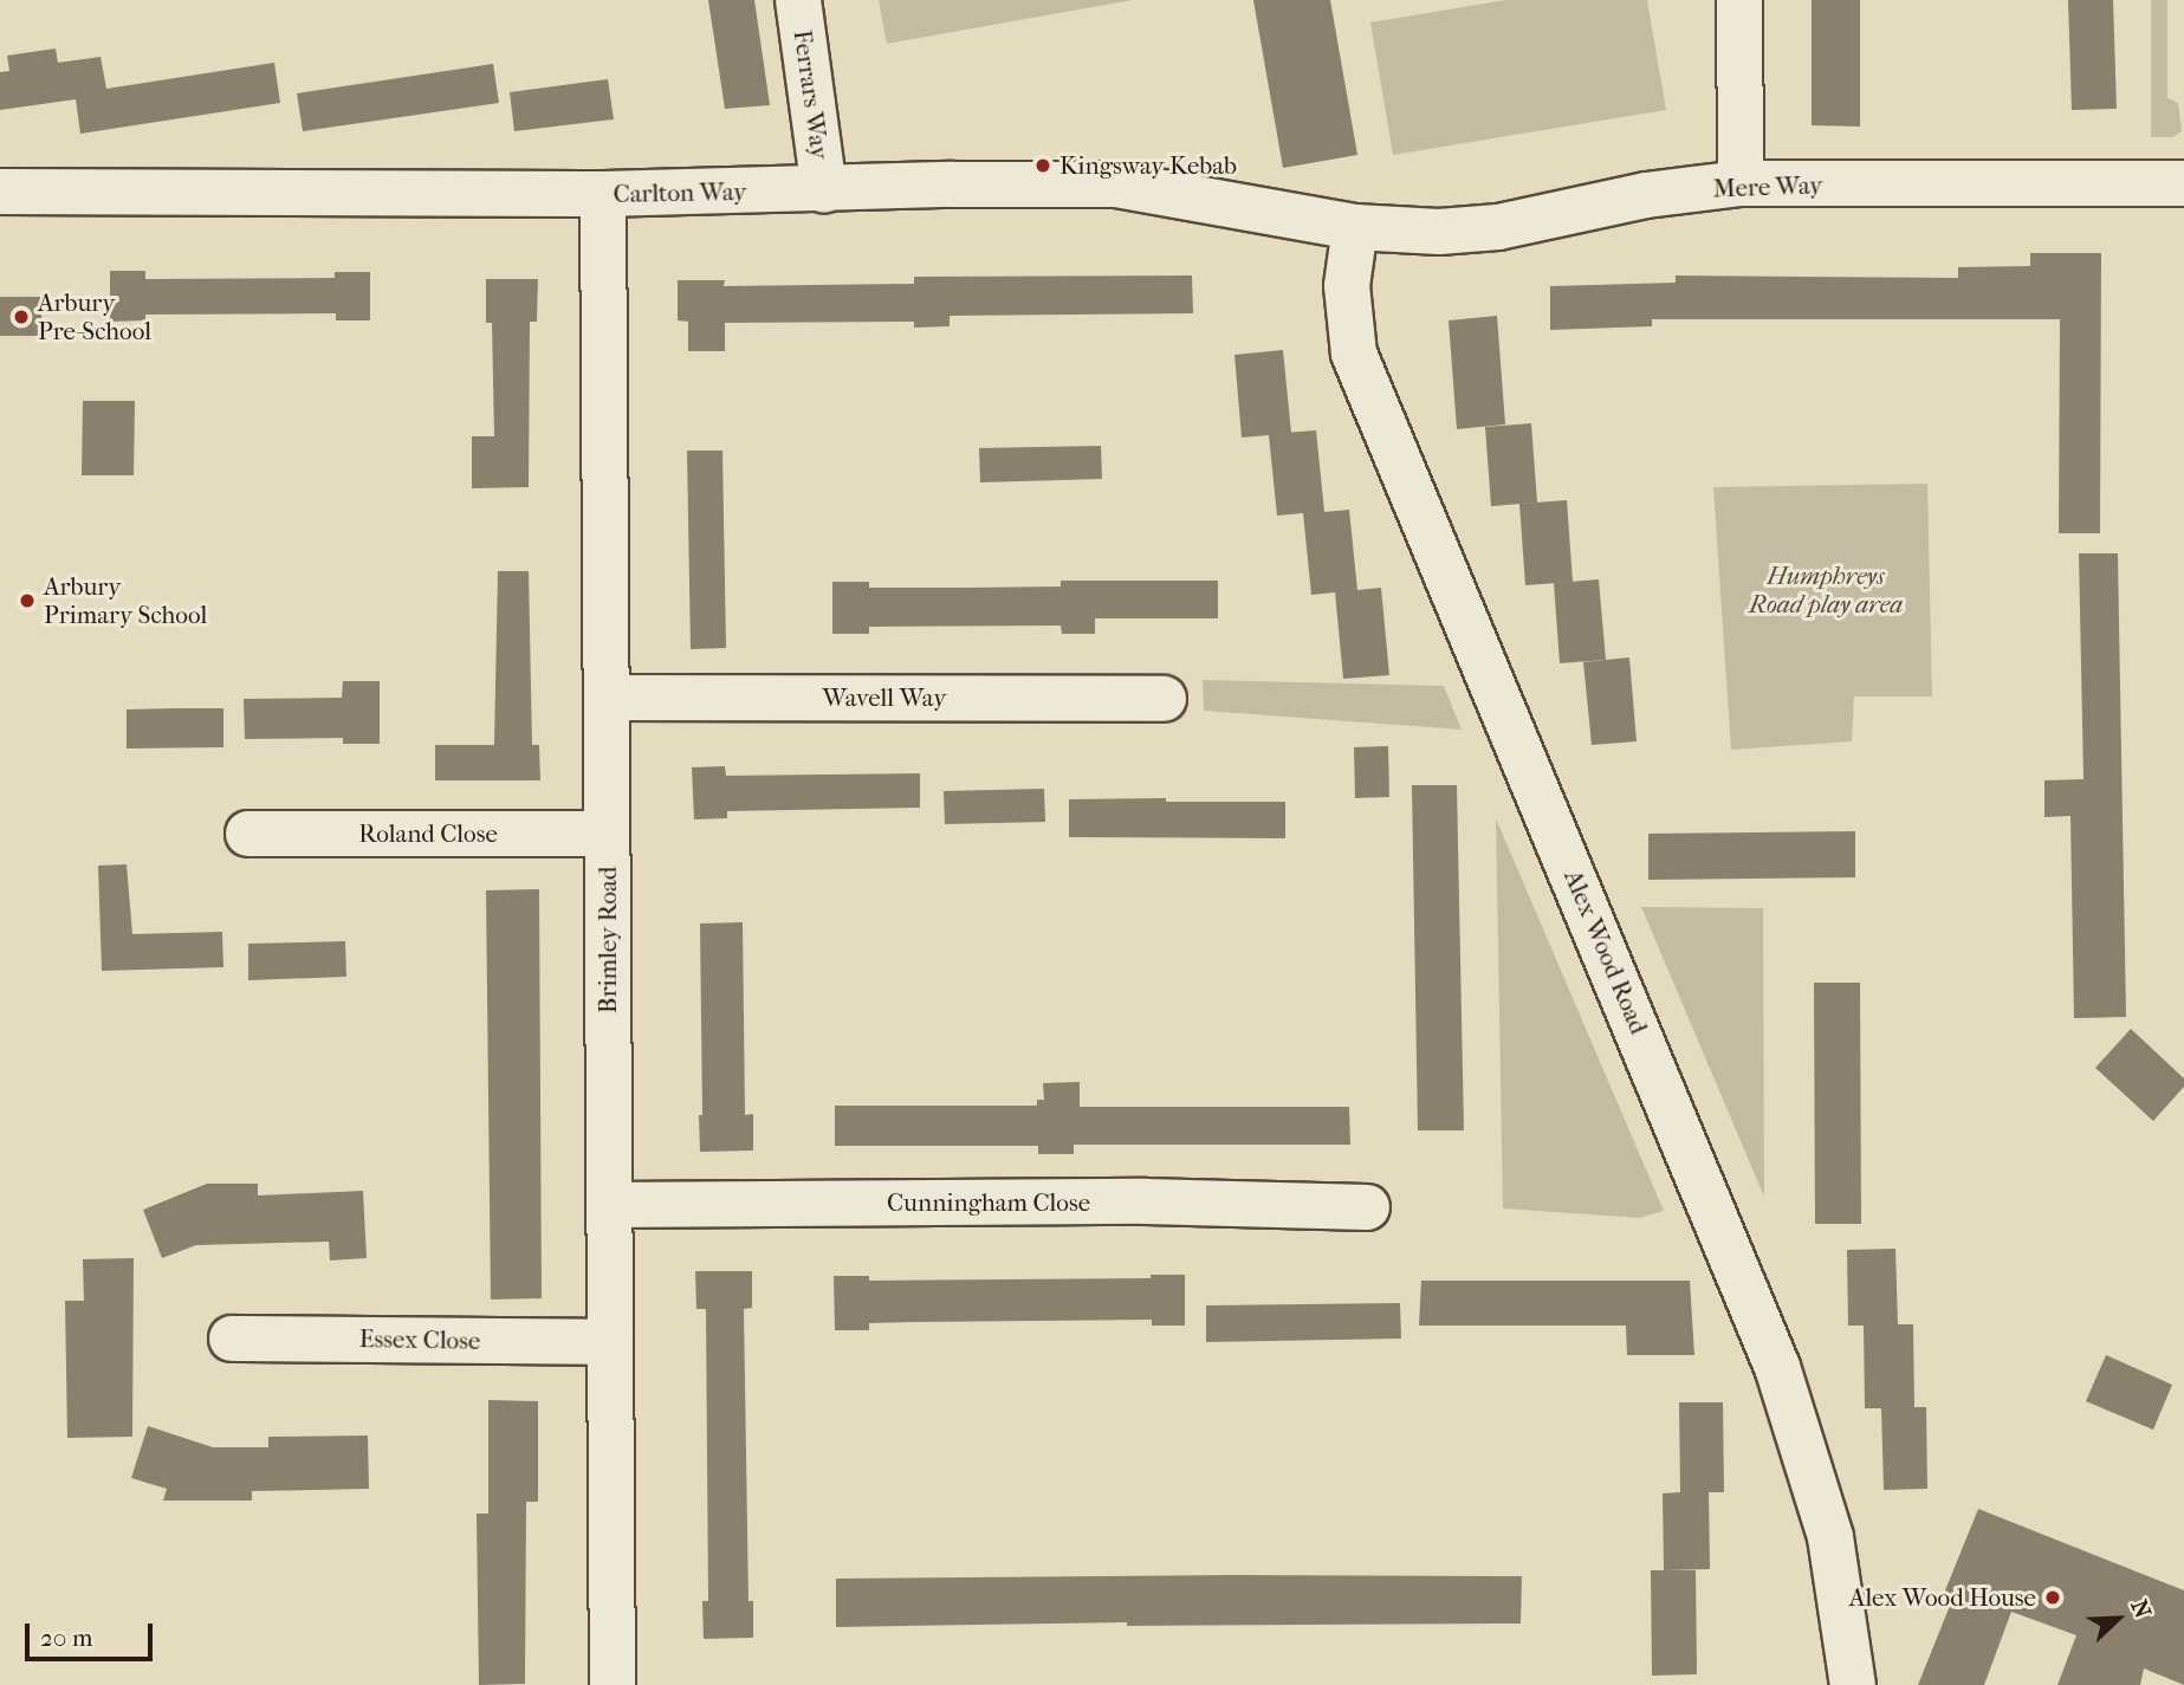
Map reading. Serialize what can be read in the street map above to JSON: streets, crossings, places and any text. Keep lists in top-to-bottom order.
{
  "streets": {
    "street": [
      "Ferrars Way",
      "Mere Way",
      "Carlton Way",
      "Wavell Way",
      "Roland Close",
      "Brimley Road",
      "Alex Wood Road",
      "Cunningham Close",
      "Essex Close"
    ]
  },
  "crossings": [
    ["Ferrars Way", "Carlton Way"],
    ["Mere Way", "Carlton Way"],
    ["Mere Way", "Alex Wood Road"],
    ["Carlton Way", "Brimley Road"],
    ["Carlton Way", "Alex Wood Road"],
    ["Wavell Way", "Brimley Road"],
    ["Roland Close", "Brimley Road"],
    ["Brimley Road", "Cunningham Close"],
    ["Brimley Road", "Essex Close"]
  ],
  "parks": ["Humphreys Road play area"],
  "places": [
    "Kingsway Kebab",
    "Arbury Pre-School",
    "Arbury Primary School",
    "Alex Wood House"
  ],
  "scale_bar": "20 m",
  "north": "top right"
}
